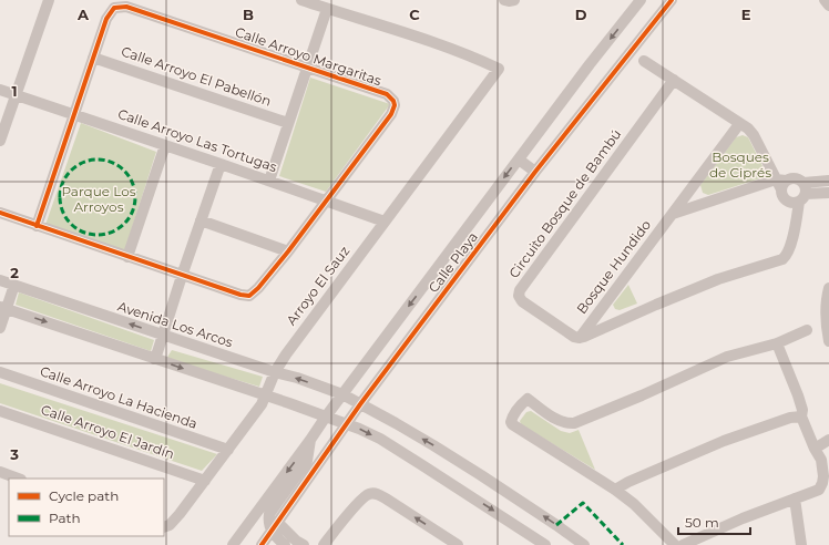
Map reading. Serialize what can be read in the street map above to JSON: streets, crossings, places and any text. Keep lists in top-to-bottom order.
{
  "streets": {
    "street": [
      "Calle Arroyo Margaritas",
      "Calle Arroyo El Pabellón",
      "Calle Arroyo Las Tortugas",
      "Circuito Bosque de Bambú",
      "Calle Playa",
      "Bosque Hundido",
      "Arroyo El Sauz",
      "Avenida Los Arcos",
      "Calle Arroyo La Hacienda",
      "Calle Arroyo El Jardín"
    ]
  },
  "crossings": [
    ["Calle Arroyo Margaritas", "Calle Arroyo El Pabellón"],
    ["Calle Arroyo Margaritas", "Calle Arroyo Las Tortugas"],
    ["Calle Arroyo Las Tortugas", "Arroyo El Sauz"],
    ["Circuito Bosque de Bambú", "Bosque Hundido"],
    ["Calle Playa", "Avenida Los Arcos"],
    ["Arroyo El Sauz", "Avenida Los Arcos"],
    ["Arroyo El Sauz", "Calle Arroyo La Hacienda"],
    ["Arroyo El Sauz", "Calle Arroyo El Jardín"]
  ],
  "parks": ["Bosques de Ciprés", "Parque Los Arroyos"],
  "legend": ["Cycle path", "Path"],
  "scale_bar": "50 m",
  "grid": {
    "columns": [
      "A",
      "B",
      "C",
      "D",
      "E"
    ],
    "rows": ["1", "2", "3"]
  }
}
